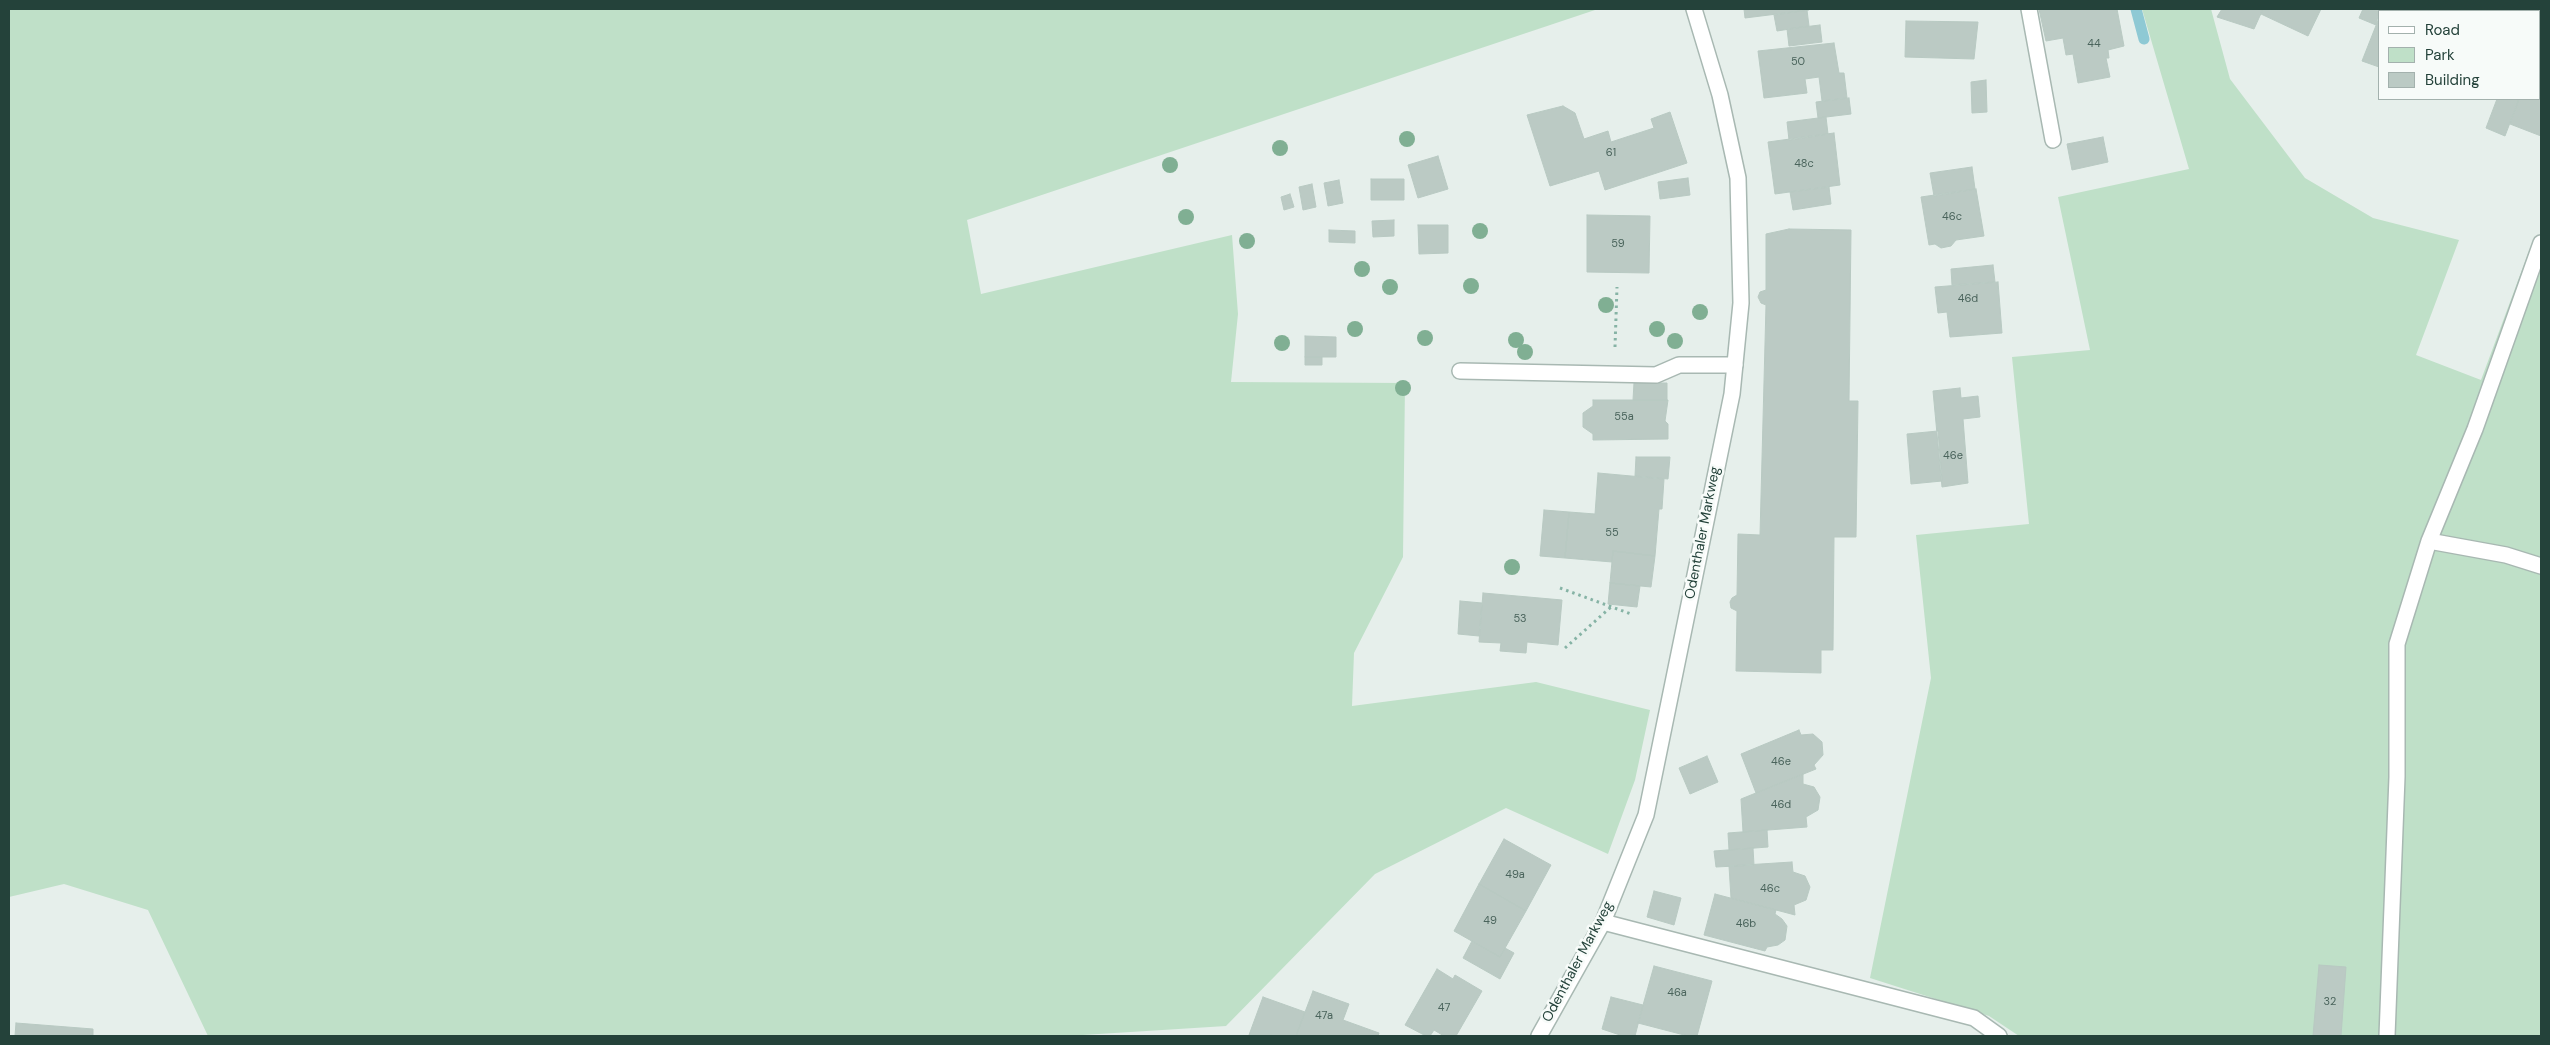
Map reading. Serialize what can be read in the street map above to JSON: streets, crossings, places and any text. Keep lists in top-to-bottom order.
{
  "streets": {
    "street": ["Odenthaler Markweg"]
  },
  "house_numbers": [
    "44",
    "50",
    "61",
    "48c",
    "46c",
    "59",
    "46d",
    "55a",
    "46e",
    "55",
    "53",
    "46e",
    "46d",
    "49a",
    "46c",
    "49",
    "46b",
    "46a",
    "32",
    "47",
    "47a"
  ],
  "legend": ["Road", "Park", "Building"]
}
